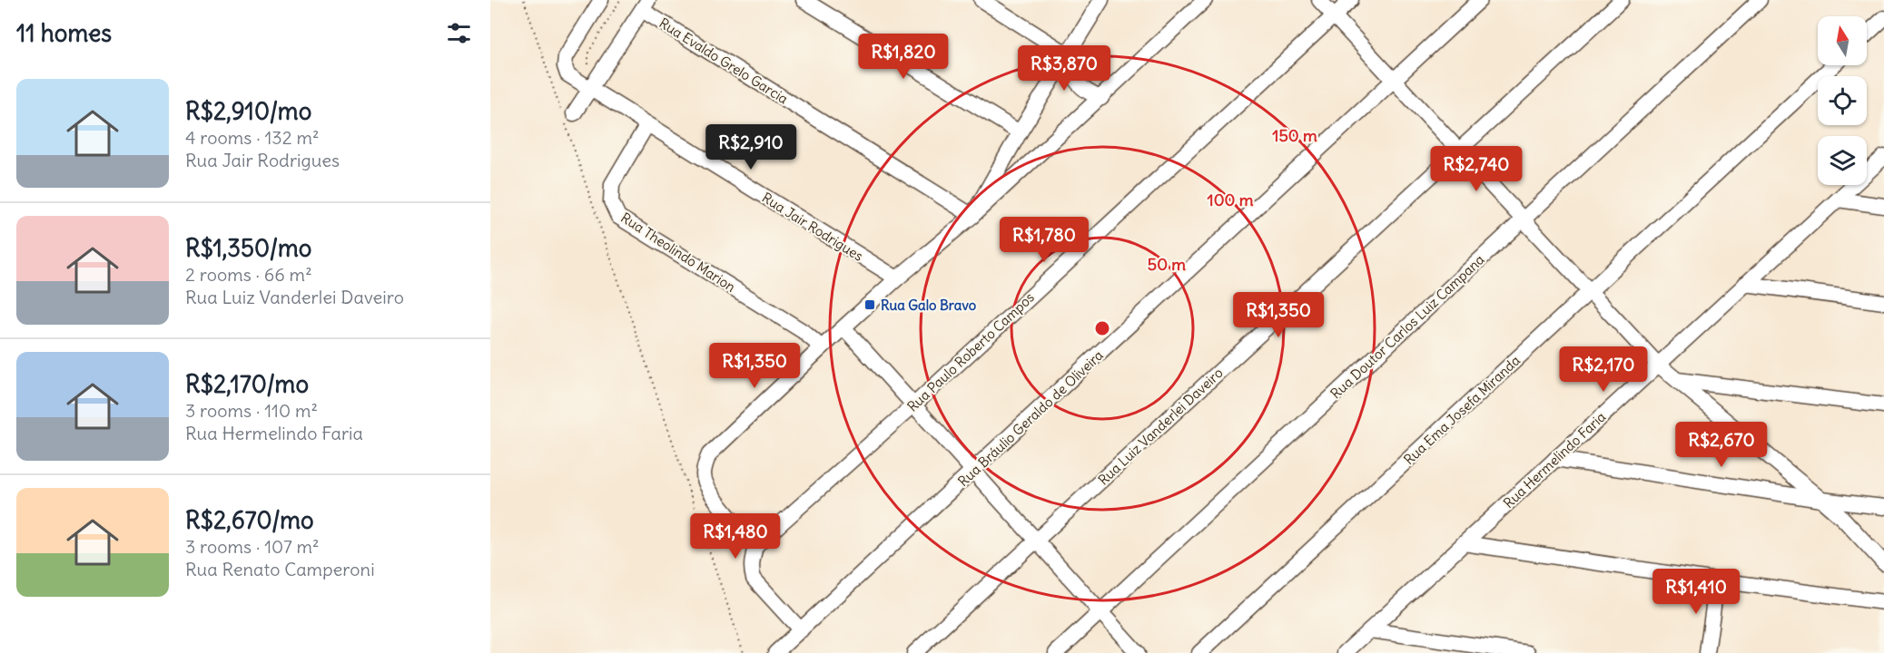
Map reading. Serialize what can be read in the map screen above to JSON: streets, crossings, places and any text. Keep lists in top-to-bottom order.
{
  "streets": {
    "street": [
      "Rua Evaldo Grelo Garcia",
      "Rua Jair Rodrigues",
      "Rua Theolindo Marion",
      "Rua Doutor Carlos Luiz Campana",
      "Rua Paulo Roberto Campos",
      "Rua Ema Josefa Miranda",
      "Rua Bráulio Geraldo de Oliveira",
      "Rua Luiz Vanderlei Daveiro",
      "Rua Hermelindo Faria"
    ]
  },
  "crossings": [
    ["Rua Jair Rodrigues", "Rua Theolindo Marion"]
  ],
  "places": {
    "transit": ["Rua Galo Bravo"]
  },
  "north": "top",
  "page": {
    "heading": "11 homes",
    "price": [
      "R$1,820",
      "R$3,870",
      "R$2,910",
      "R$2,740",
      "R$1,780",
      "R$1,350",
      "R$1,350",
      "R$2,170",
      "R$2,670",
      "R$1,480",
      "R$1,410"
    ],
    "list": [
      {
        "name": "R$2,910/mo",
        "note": "4 rooms · 132 m² · Rua Jair Rodrigues"
      },
      {
        "name": "R$1,350/mo",
        "note": "2 rooms · 66 m² · Rua Luiz Vanderlei Daveiro"
      },
      {
        "name": "R$2,170/mo",
        "note": "3 rooms · 110 m² · Rua Hermelindo Faria"
      },
      {
        "name": "R$2,670/mo",
        "note": "3 rooms · 107 m² · Rua Renato Camperoni"
      }
    ]
  },
  "rings": ["150 m", "100 m", "50 m"]
}
